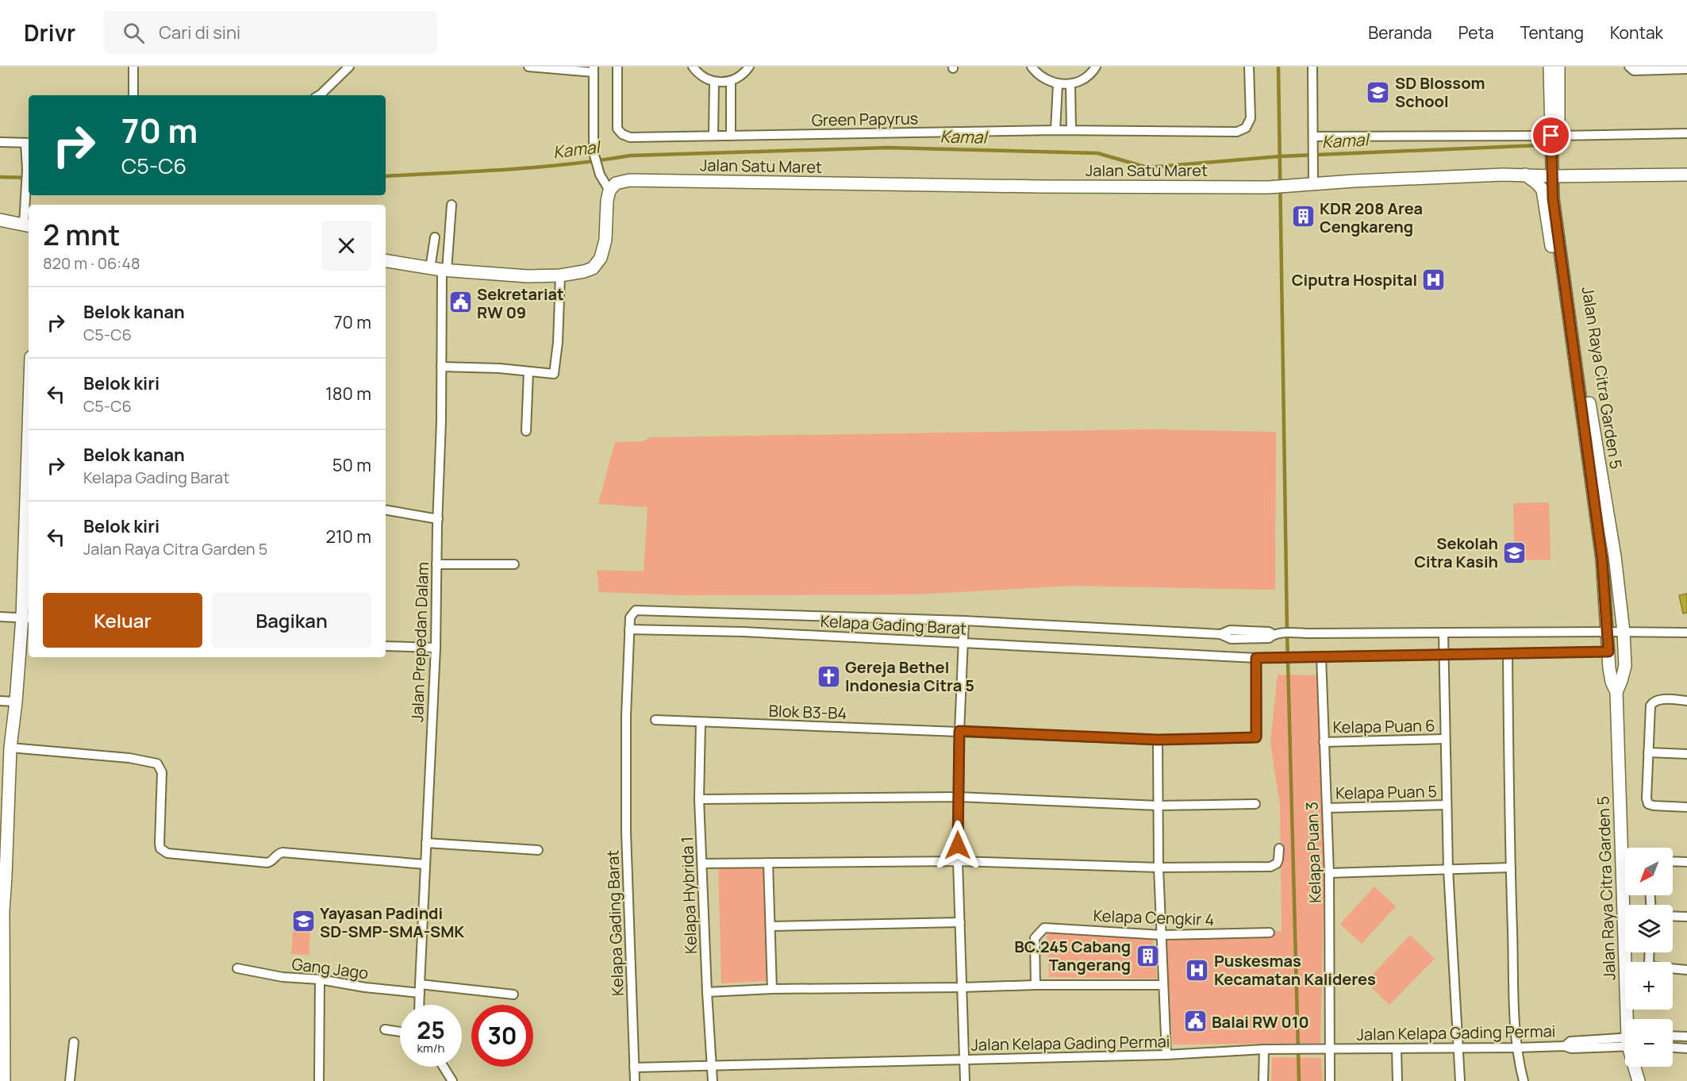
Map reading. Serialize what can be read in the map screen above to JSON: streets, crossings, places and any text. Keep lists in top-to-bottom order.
{
  "streets": {
    "street": [
      "Green Papyrus",
      "Jalan Satu Maret",
      "Jalan Raya Citra Garden 5",
      "Kelapa Gading Barat",
      "Jalan Prepedan Dalam",
      "Blok B3-B4",
      "Kelapa Puan 6",
      "Kelapa Puan 5",
      "Kelapa Puan 3",
      "Kelapa Hybrida 1",
      "Kelapa Cengkir 4",
      "Gang Jago",
      "Jalan Kelapa Gading Permai"
    ]
  },
  "crossings": [
    ["Jalan Satu Maret", "Jalan Raya Citra Garden 5"],
    ["Jalan Raya Citra Garden 5", "Kelapa Gading Barat"],
    ["Kelapa Gading Barat", "Blok B3-B4"],
    ["Kelapa Gading Barat", "Kelapa Puan 3"],
    ["Kelapa Gading Barat", "Jalan Kelapa Gading Permai"],
    ["Jalan Prepedan Dalam", "Gang Jago"],
    ["Blok B3-B4", "Kelapa Hybrida 1"],
    ["Kelapa Puan 6", "Kelapa Puan 3"],
    ["Kelapa Puan 5", "Kelapa Puan 3"],
    ["Kelapa Puan 3", "Jalan Kelapa Gading Permai"],
    ["Kelapa Hybrida 1", "Jalan Kelapa Gading Permai"]
  ],
  "water": ["Kamal"],
  "places": {
    "school or university": ["SD Blossom School", "Sekolah Citra Kasih", "Yayasan Padindi SD-SMP-SMA-SMK"],
    "building": ["KDR 208 Area Cengkareng", "BC.245 Cabang Tangerang"],
    "hospital": ["Ciputra Hospital", "Puskesmas Kecamatan Kalideres"],
    "public building": ["Sekretariat RW 09", "Balai RW 010"],
    "church": ["Gereja Bethel Indonesia Citra 5"]
  },
  "north": "bottom left",
  "page": {
    "header": "Drivr",
    "search": "Cari di sini",
    "nav": [
      "Beranda",
      "Peta",
      "Tentang",
      "Kontak"
    ],
    "turn": ["70 m", "C5-C6"],
    "heading": ["2 mnt", "820 m · 06:48"],
    "list": [
      {
        "name": "Belok kanan",
        "note": "C5-C6",
        "value": "70 m"
      },
      {
        "name": "Belok kiri",
        "note": "C5-C6",
        "value": "180 m"
      },
      {
        "name": "Belok kanan",
        "note": "Kelapa Gading Barat",
        "value": "50 m"
      },
      {
        "name": "Belok kiri",
        "note": "Jalan Raya Citra Garden 5",
        "value": "210 m"
      }
    ],
    "buttons": ["Keluar", "Bagikan"],
    "map_buttons": ["+", "−"],
    "speed": "25 km/h",
    "limit": "30"
  }
}
